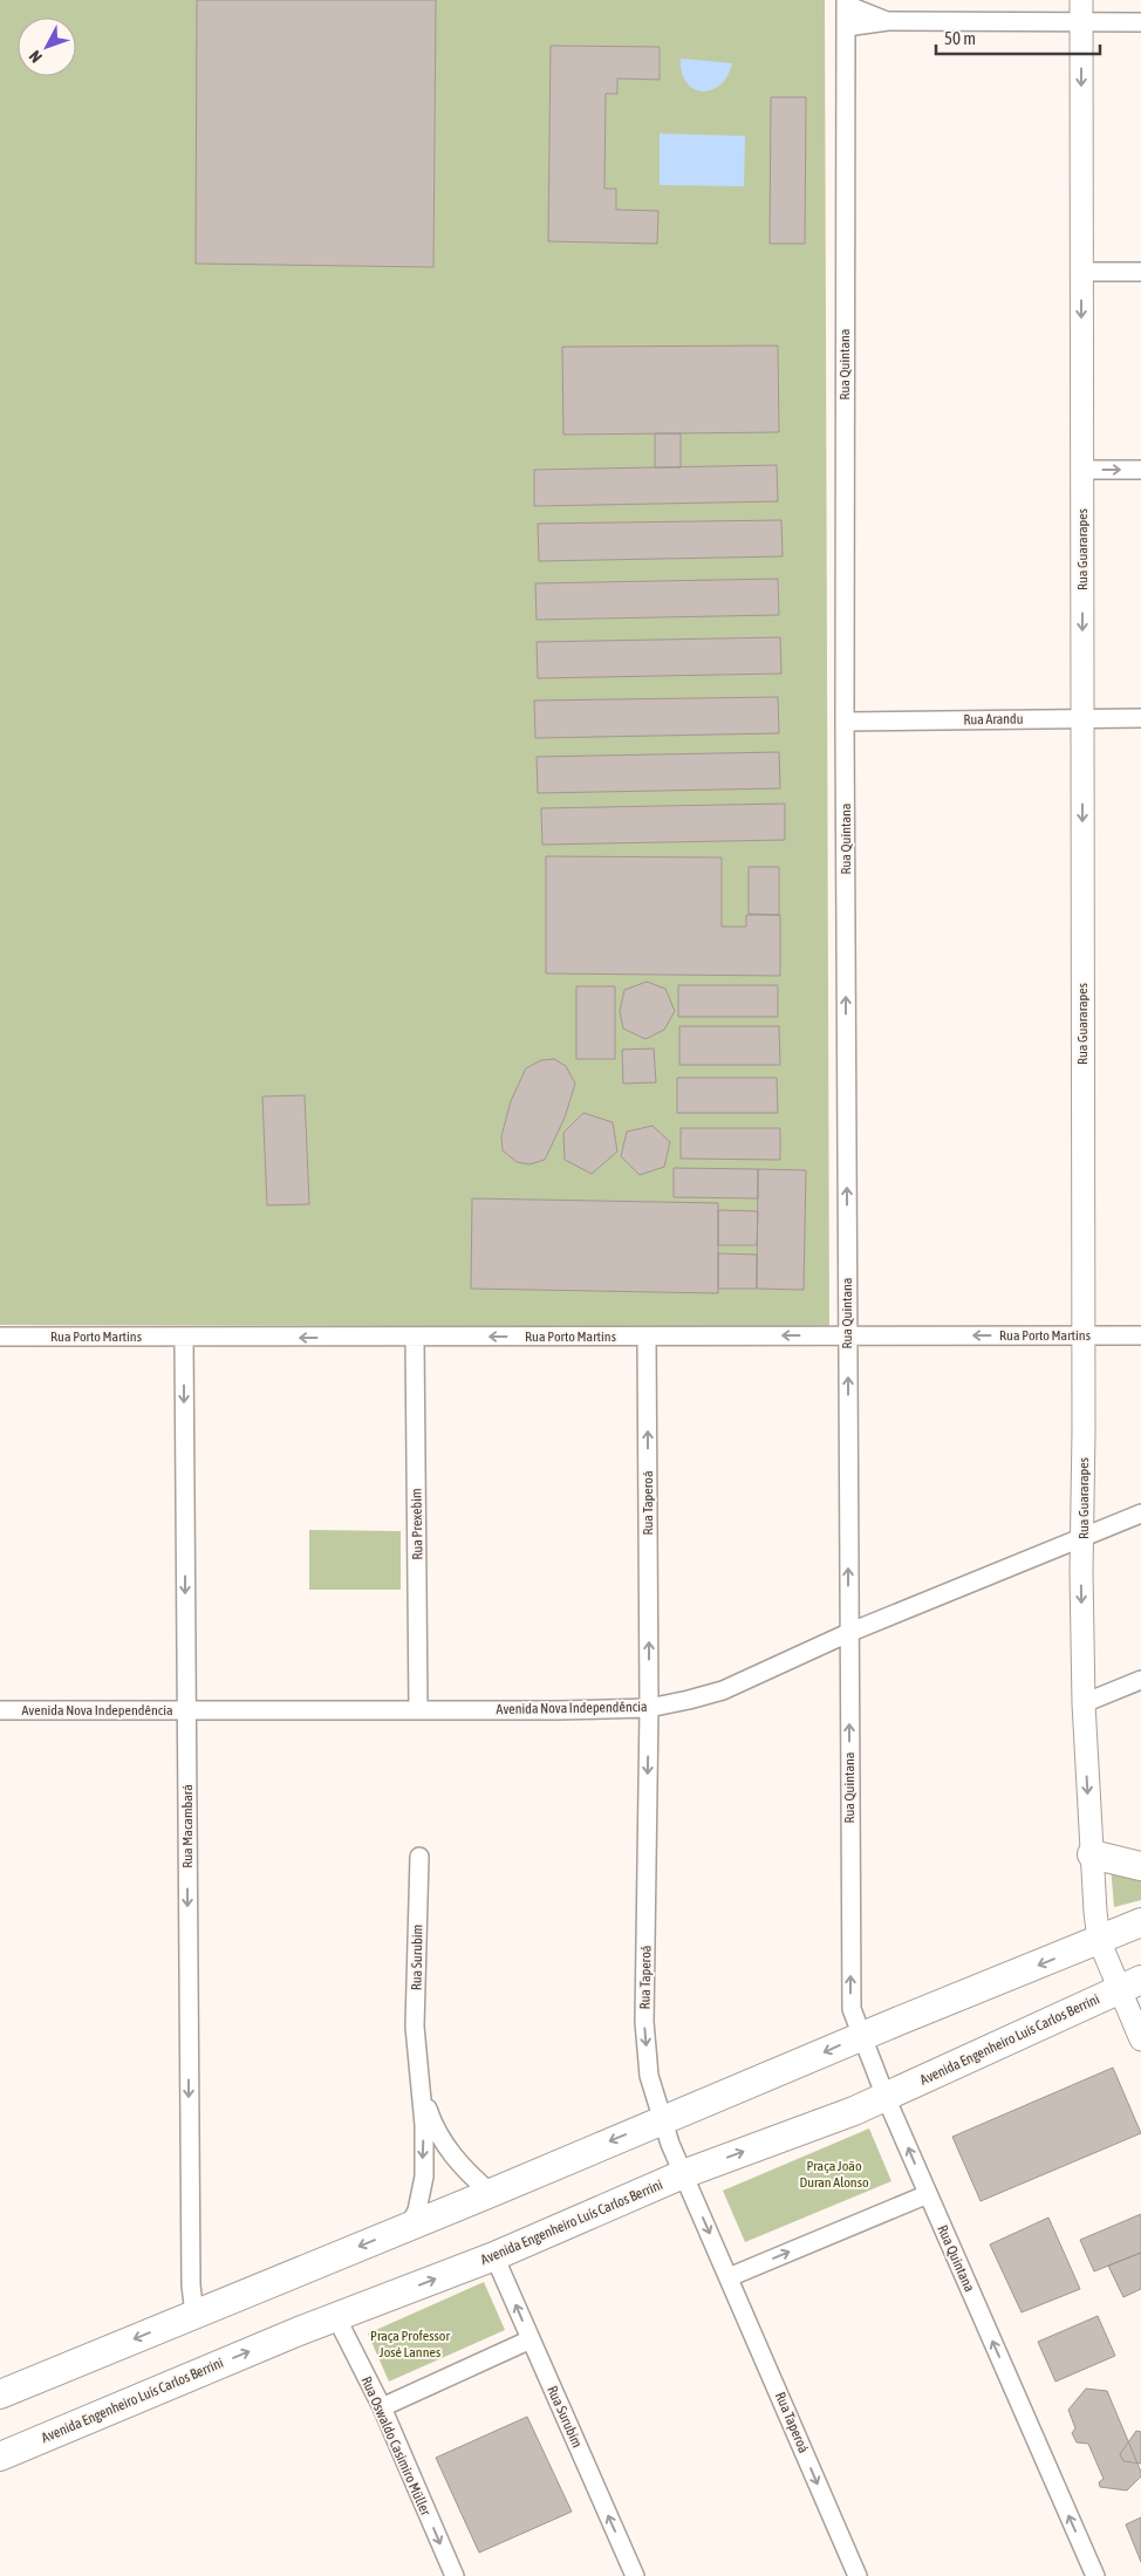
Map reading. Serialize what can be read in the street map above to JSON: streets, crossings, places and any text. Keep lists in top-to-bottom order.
{
  "streets": {
    "main road": ["Avenida Engenheiro Luís Carlos Berrini"],
    "street": [
      "Rua Quintana",
      "Rua Guararapes",
      "Rua Arandu",
      "Rua Porto Martins",
      "Rua Taperoá",
      "Rua Prexebim",
      "Avenida Nova Independência",
      "Rua Macambará",
      "Rua Surubim",
      "Rua Oswaldo Casimiro Müller"
    ]
  },
  "crossings": [
    ["Rua Quintana", "Rua Arandu"],
    ["Rua Quintana", "Rua Porto Martins"],
    ["Rua Quintana", "Avenida Nova Independência"],
    ["Rua Quintana", "Avenida Engenheiro Luís Carlos Berrini"],
    ["Rua Guararapes", "Rua Arandu"],
    ["Rua Guararapes", "Rua Porto Martins"],
    ["Rua Guararapes", "Avenida Nova Independência"],
    ["Rua Guararapes", "Avenida Engenheiro Luís Carlos Berrini"],
    ["Rua Porto Martins", "Rua Taperoá"],
    ["Rua Porto Martins", "Rua Prexebim"],
    ["Rua Porto Martins", "Rua Macambará"],
    ["Rua Taperoá", "Avenida Nova Independência"],
    ["Rua Taperoá", "Avenida Engenheiro Luís Carlos Berrini"],
    ["Rua Prexebim", "Avenida Nova Independência"],
    ["Avenida Nova Independência", "Rua Macambará"],
    ["Rua Surubim", "Avenida Engenheiro Luís Carlos Berrini"],
    ["Avenida Engenheiro Luís Carlos Berrini", "Rua Oswaldo Casimiro Müller"]
  ],
  "one_way": [
    "Rua Quintana",
    "Rua Guararapes",
    "Rua Porto Martins",
    "Rua Macambará",
    "Rua Oswaldo Casimiro Müller"
  ],
  "parks": ["Praça João Duran Alonso", "Praça Professor José Lannes"],
  "scale_bar": "50 m",
  "north": "bottom left"
}
